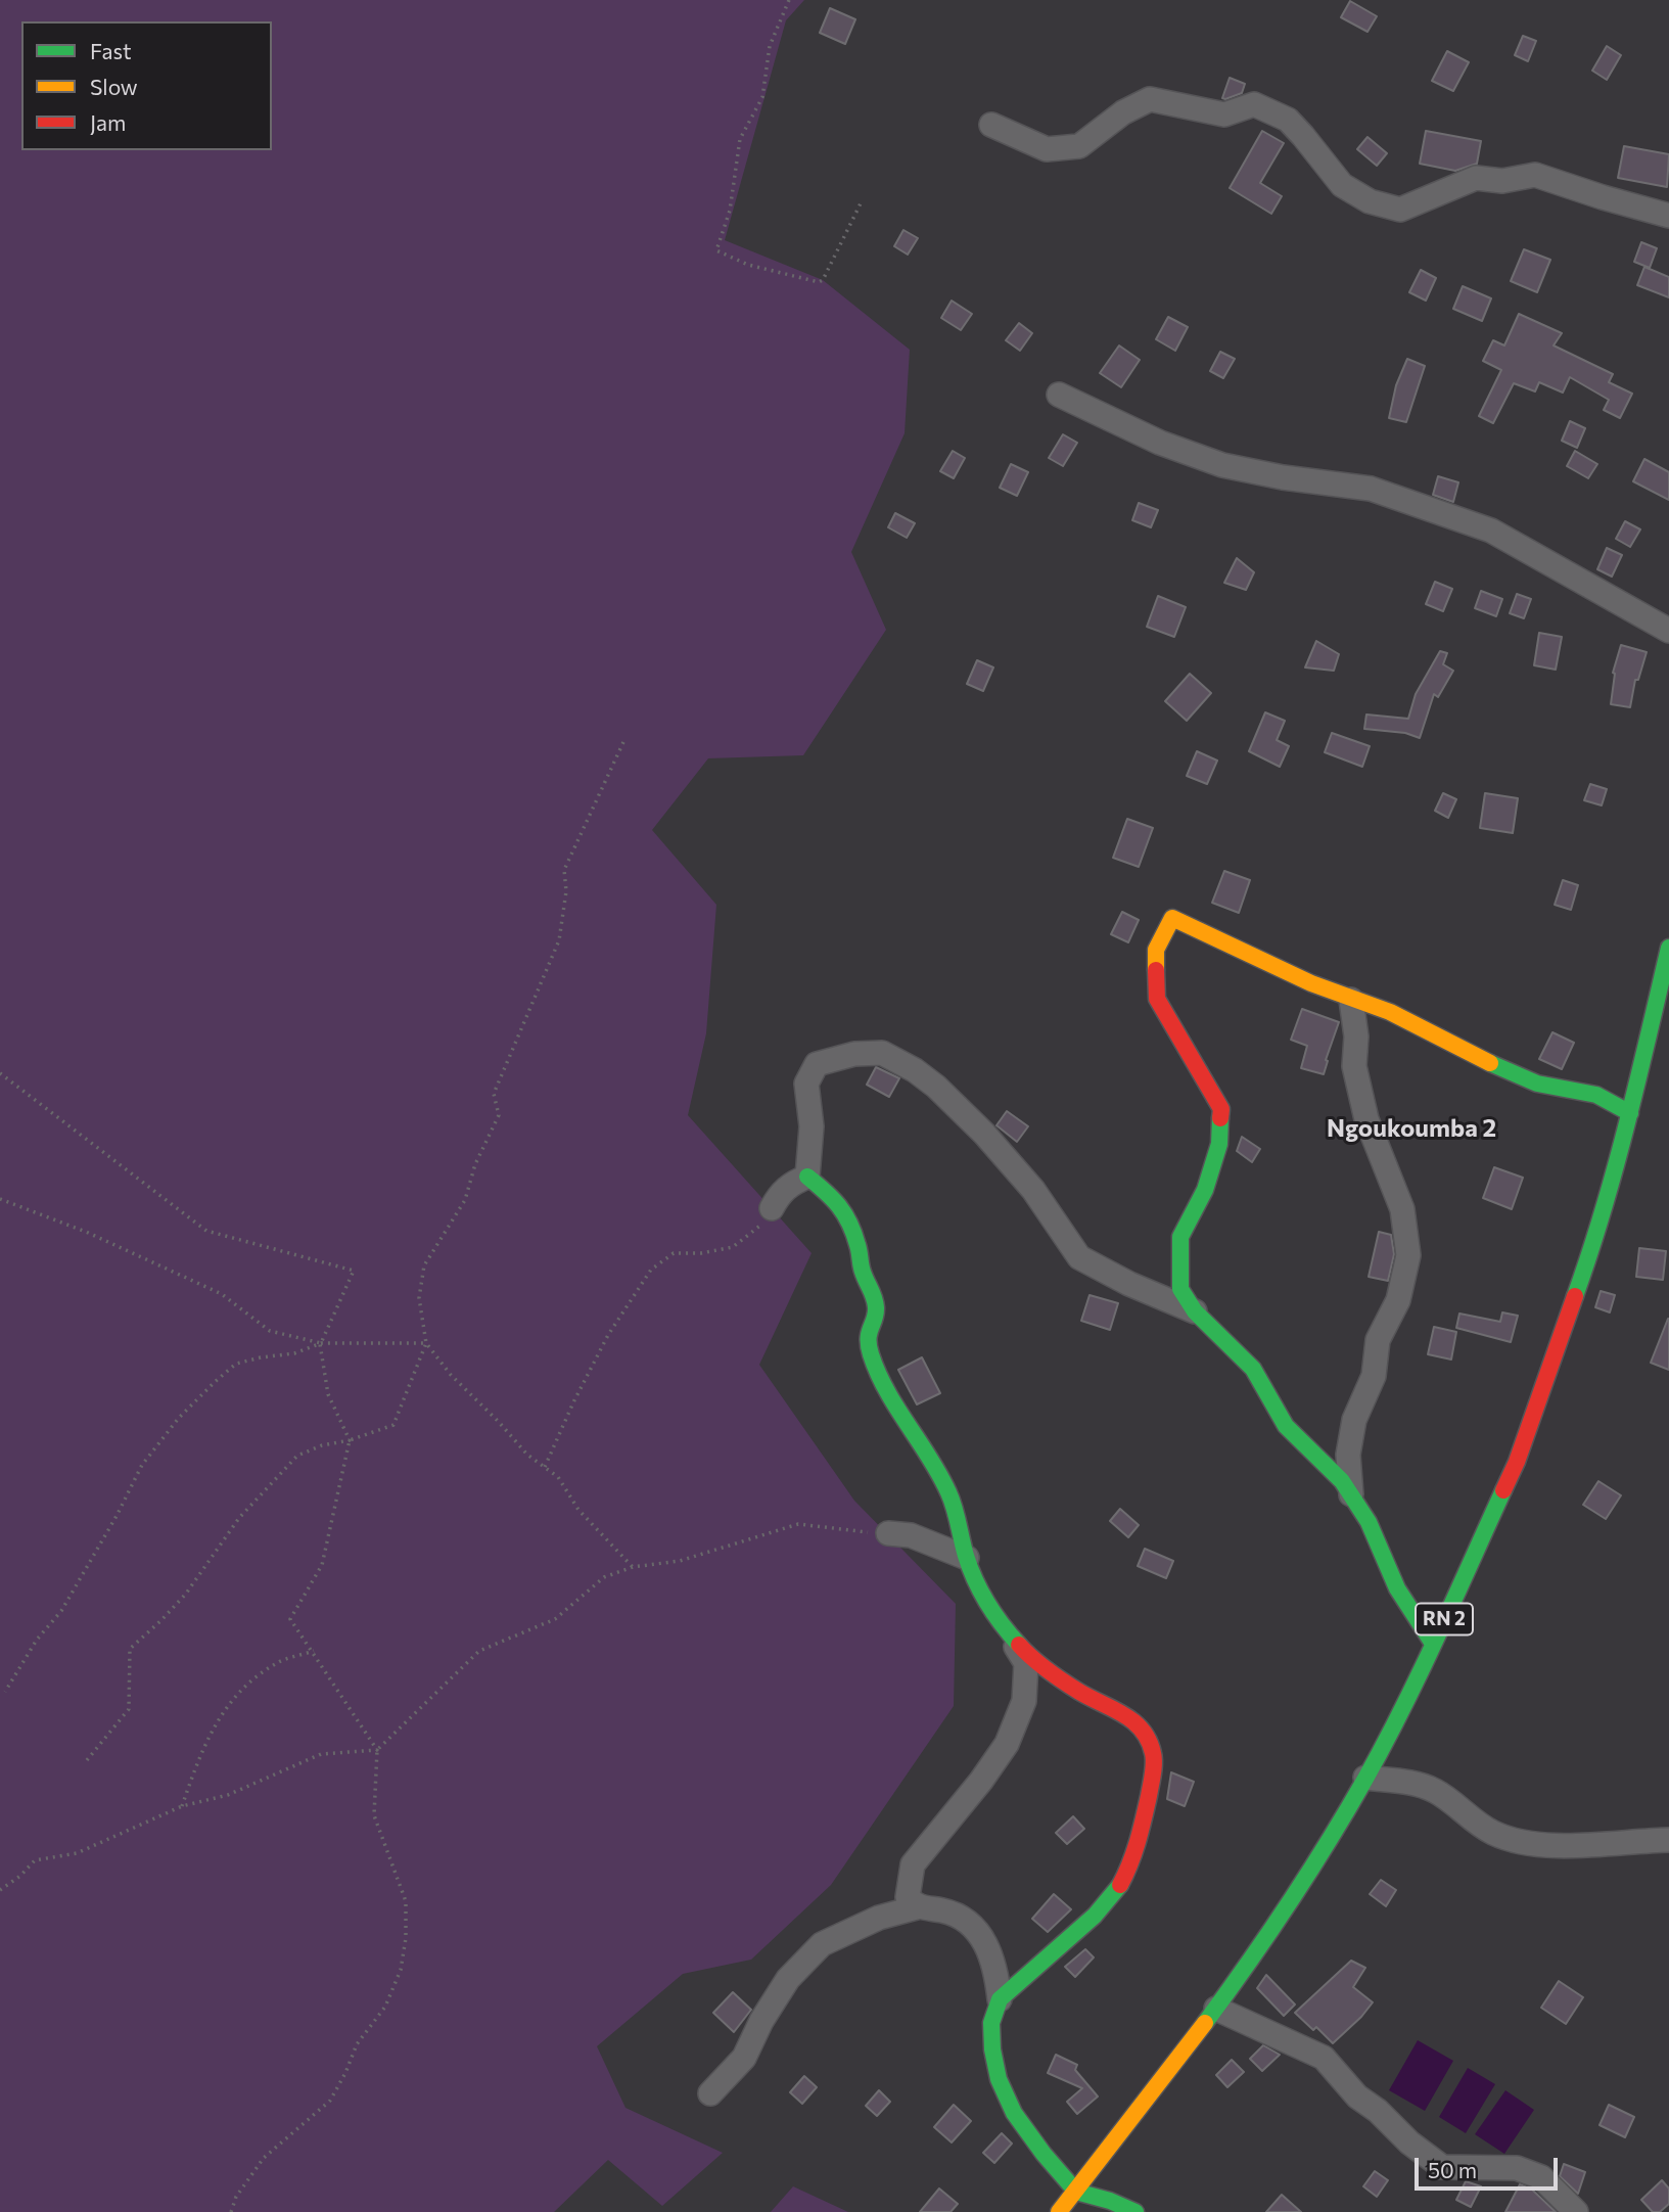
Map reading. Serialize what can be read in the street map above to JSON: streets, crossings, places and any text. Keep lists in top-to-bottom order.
{
  "streets": {
    "street": ["RN 2"]
  },
  "districts": ["Ngoukoumba 2"],
  "legend": ["Fast", "Slow", "Jam"],
  "scale_bar": "50 m"
}
